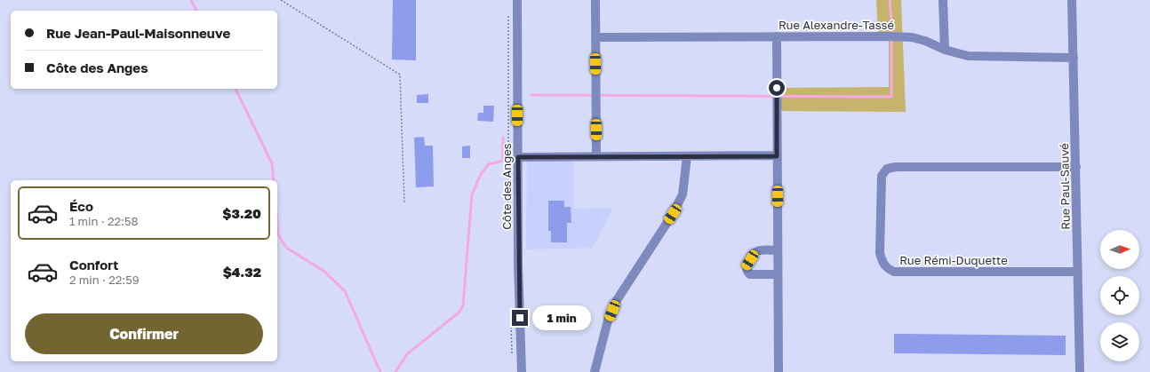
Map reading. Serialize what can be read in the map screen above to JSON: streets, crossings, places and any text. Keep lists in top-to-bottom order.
{
  "streets": {
    "street": [
      "Rue Alexandre-Tassé",
      "Côte des Anges",
      "Rue Paul-Sauvé",
      "Rue Rémi-Duquette"
    ]
  },
  "crossings": [
    ["Rue Alexandre-Tassé", "Rue Paul-Sauvé"],
    ["Rue Paul-Sauvé", "Rue Rémi-Duquette"]
  ],
  "north": "right",
  "page": {
    "banner": ["Rue Jean-Paul-Maisonneuve", "Côte des Anges"],
    "list": [
      {
        "name": "Éco",
        "note": "1 min · 22:58",
        "value": "$3.20"
      },
      {
        "name": "Confort",
        "note": "2 min · 22:59",
        "value": "$4.32"
      }
    ],
    "bubble": "1 min",
    "buttons": "Confirmer"
  }
}
